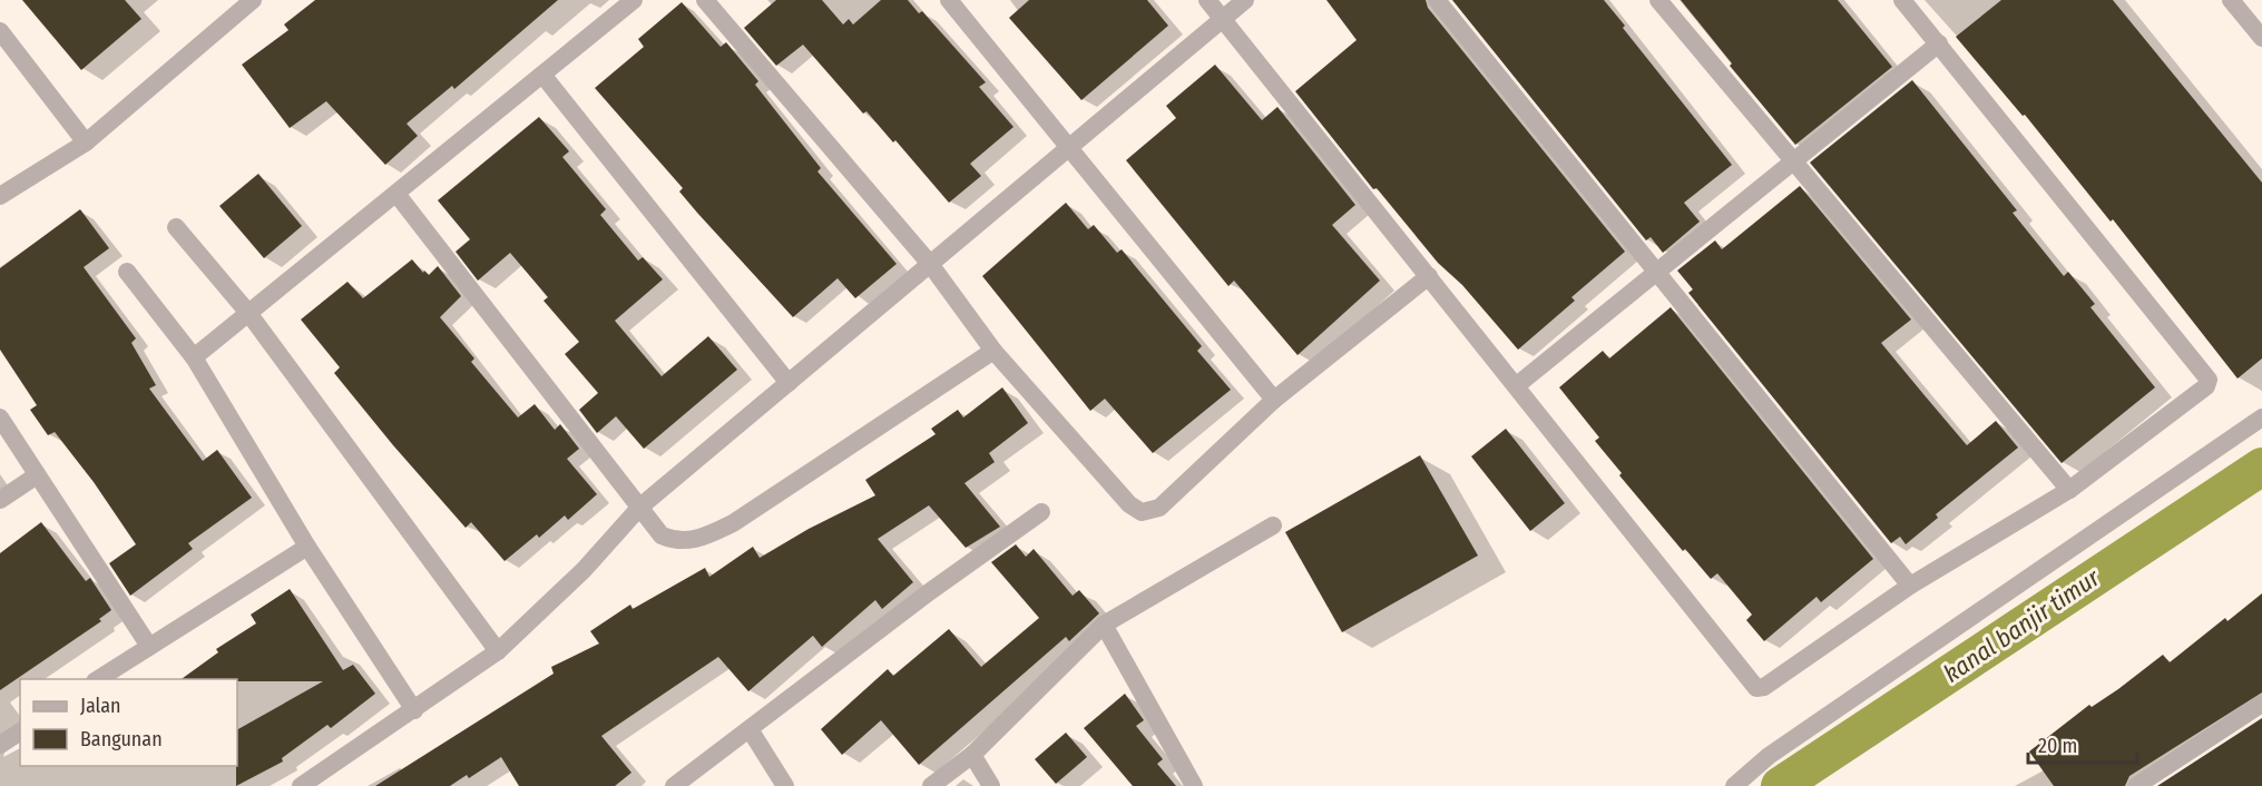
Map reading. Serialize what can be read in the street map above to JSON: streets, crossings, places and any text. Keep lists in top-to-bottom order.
{
  "water": ["kanal banjir timur"],
  "legend": ["Jalan", "Bangunan"],
  "scale_bar": "20 m"
}
